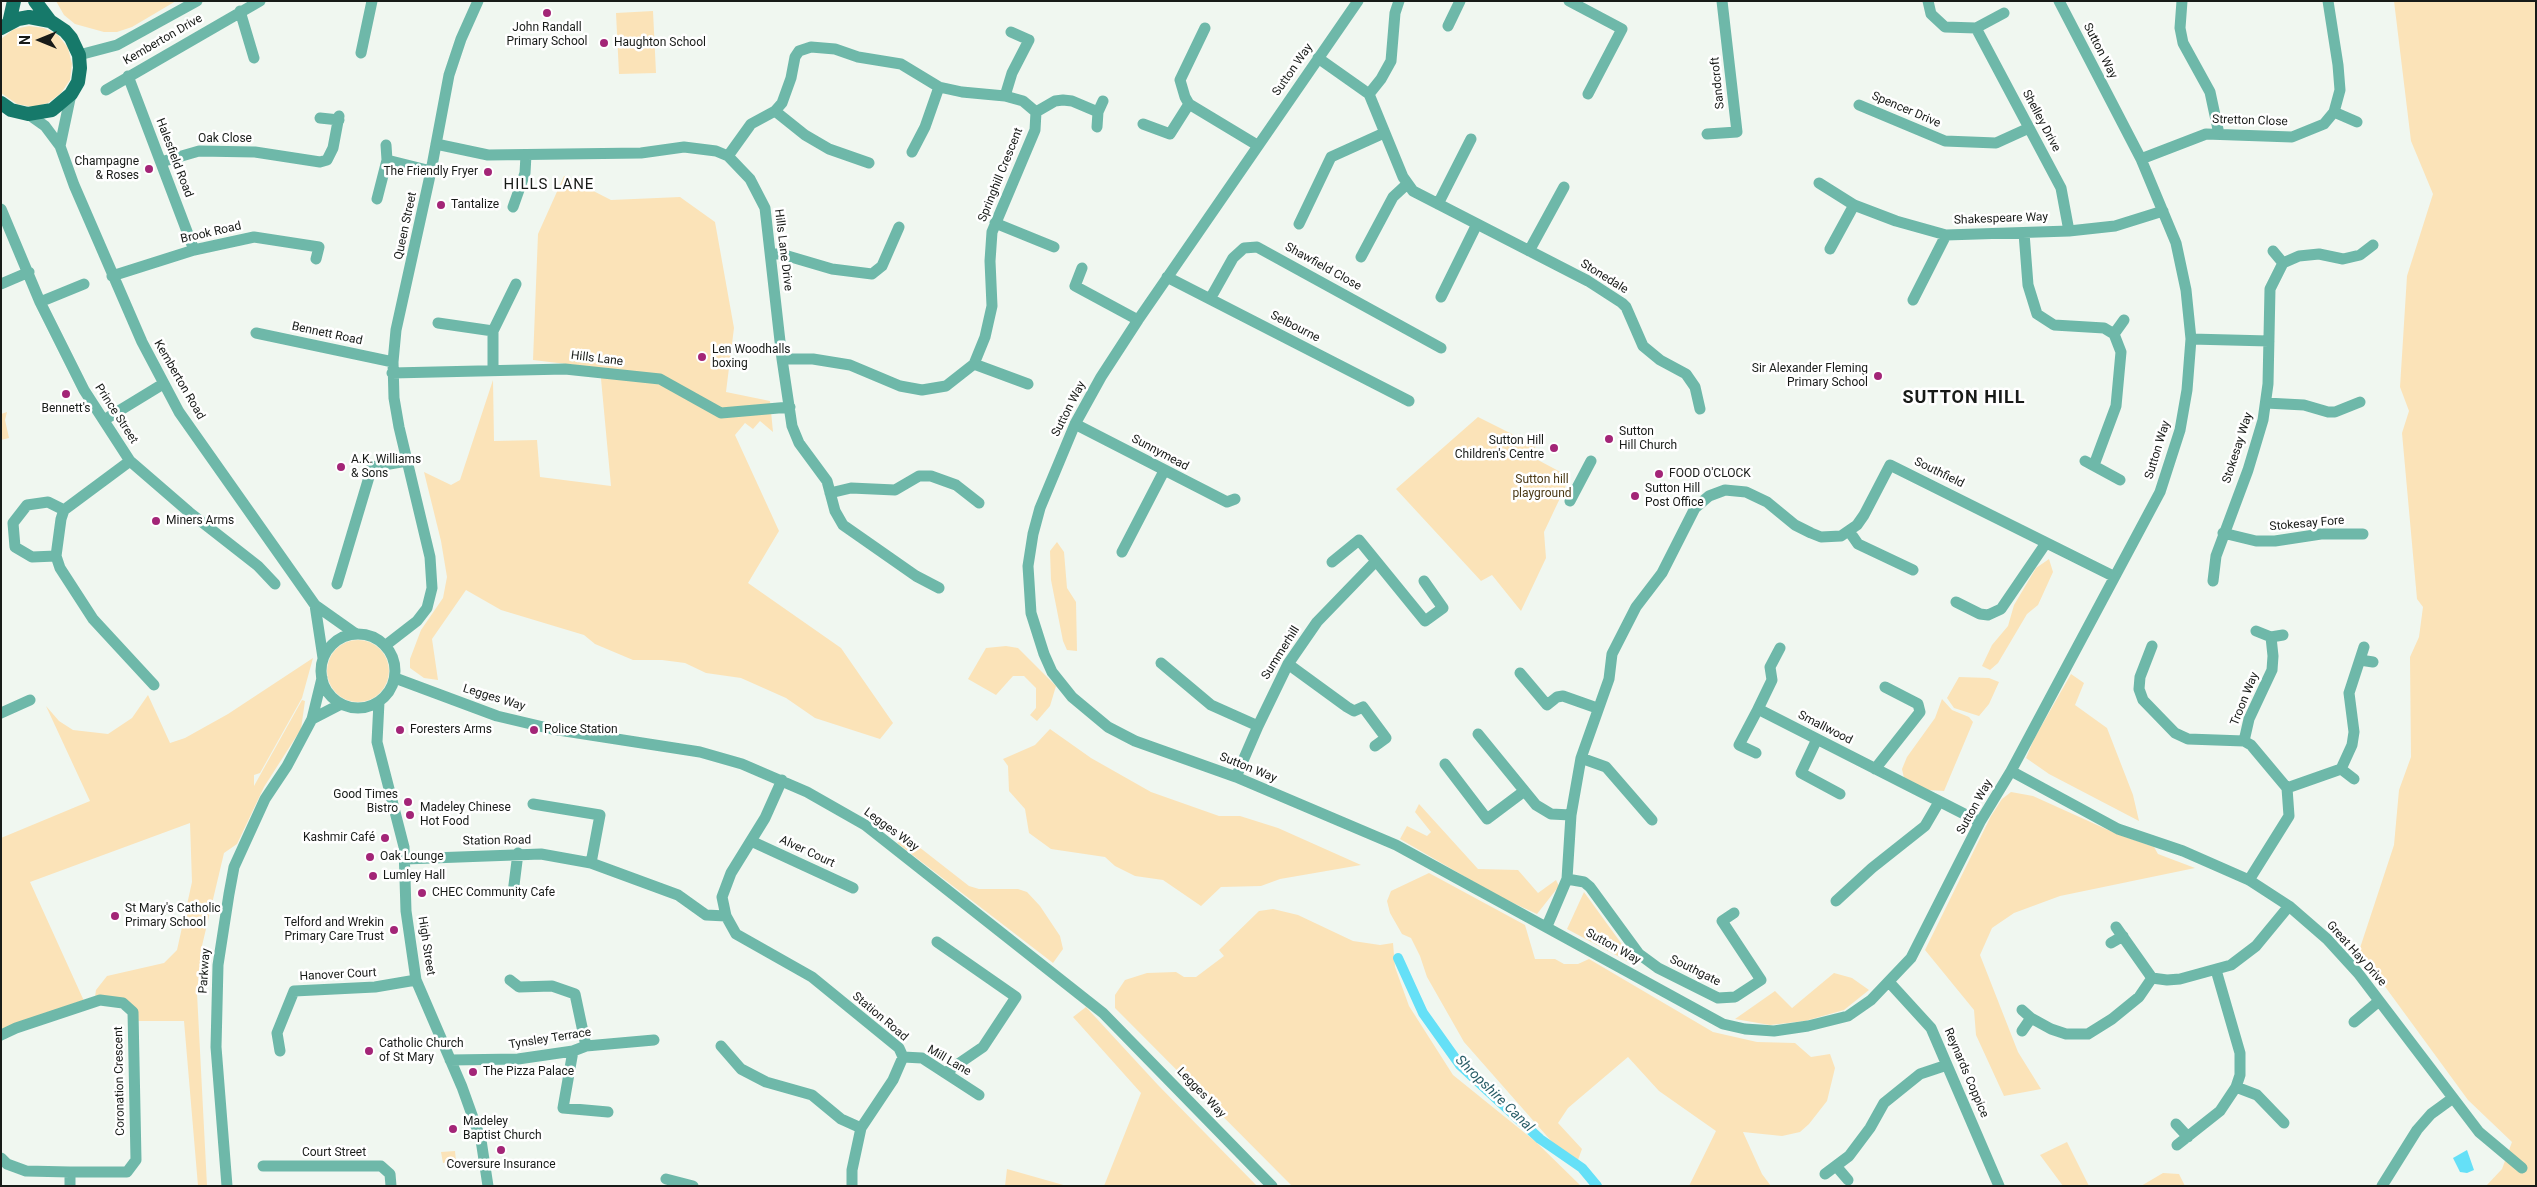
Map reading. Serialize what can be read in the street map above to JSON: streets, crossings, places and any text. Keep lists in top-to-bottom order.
{
  "streets": {
    "street": [
      "Kemberton Drive",
      "Sutton Way",
      "Sandcroft",
      "Spencer Drive",
      "Shelley Drive",
      "Stretton Close",
      "Oak Close",
      "Halesfield Road",
      "Springhill Crescent",
      "Shakespeare Way",
      "Queen Street",
      "Brook Road",
      "Hills Lane Drive",
      "Shawfield Close",
      "Stonedale",
      "Selbourne",
      "Bennett Road",
      "Hills Lane",
      "Kemberton Road",
      "Prince Street",
      "Stokesay Way",
      "Sunnymead",
      "Southfield",
      "Stokesay Fore",
      "Summerhill",
      "Legges Way",
      "Troon Way",
      "Smallwood",
      "Station Road",
      "Alver Court",
      "High Street",
      "Great Hay Drive",
      "Parkway",
      "Southgate",
      "Hanover Court",
      "Tynsley Terrace",
      "Mill Lane",
      "Reynards Coppice",
      "Coronation Crescent",
      "Court Street"
    ]
  },
  "crossings": [
    ["Kemberton Drive", "Halesfield Road"],
    ["Sutton Way", "Stretton Close"],
    ["Sutton Way", "Shakespeare Way"],
    ["Sutton Way", "Selbourne"],
    ["Sutton Way", "Sunnymead"],
    ["Sutton Way", "Southfield"],
    ["Sutton Way", "Summerhill"],
    ["Sutton Way", "Smallwood"],
    ["Sutton Way", "Great Hay Drive"],
    ["Sutton Way", "Reynards Coppice"],
    ["Spencer Drive", "Shelley Drive"],
    ["Shelley Drive", "Shakespeare Way"],
    ["Oak Close", "Halesfield Road"],
    ["Halesfield Road", "Brook Road"],
    ["Springhill Crescent", "Hills Lane Drive"],
    ["Queen Street", "Hills Lane Drive"],
    ["Queen Street", "Bennett Road"],
    ["Queen Street", "Hills Lane"],
    ["Queen Street", "Kemberton Road"],
    ["Queen Street", "Legges Way"],
    ["Queen Street", "High Street"],
    ["Queen Street", "Parkway"],
    ["Brook Road", "Kemberton Road"],
    ["Hills Lane Drive", "Hills Lane"],
    ["Shawfield Close", "Selbourne"],
    ["Bennett Road", "Hills Lane"],
    ["Kemberton Road", "Legges Way"],
    ["Kemberton Road", "High Street"],
    ["Kemberton Road", "Parkway"],
    ["Stokesay Way", "Stokesay Fore"],
    ["Legges Way", "High Street"],
    ["Legges Way", "Parkway"],
    ["Station Road", "High Street"],
    ["Station Road", "Mill Lane"],
    ["High Street", "Parkway"],
    ["High Street", "Hanover Court"],
    ["High Street", "Tynsley Terrace"]
  ],
  "districts": ["HILLS LANE", "SUTTON HILL"],
  "water": ["Shropshire Canal"],
  "parks": ["Sutton hill playground"],
  "places": [
    "John Randall Primary School",
    "Haughton School",
    "Champagne & Roses",
    "The Friendly Fryer",
    "Tantalize",
    "Len Woodhalls boxing",
    "Sir Alexander Fleming Primary School",
    "Bennett's",
    "Sutton Hill Church",
    "Sutton Hill Children's Centre",
    "A.K. Williams & Sons",
    "FOOD O'CLOCK",
    "Sutton Hill Post Office",
    "Miners Arms",
    "Foresters Arms",
    "Police Station",
    "Good Times Bistro",
    "Madeley Chinese Hot Food",
    "Kashmir Café",
    "Oak Lounge",
    "Lumley Hall",
    "CHEC Community Cafe",
    "St Mary's Catholic Primary School",
    "Telford and Wrekin Primary Care Trust",
    "Catholic Church of St Mary",
    "The Pizza Palace",
    "Madeley Baptist Church",
    "Coversure Insurance"
  ],
  "north": "left"
}
